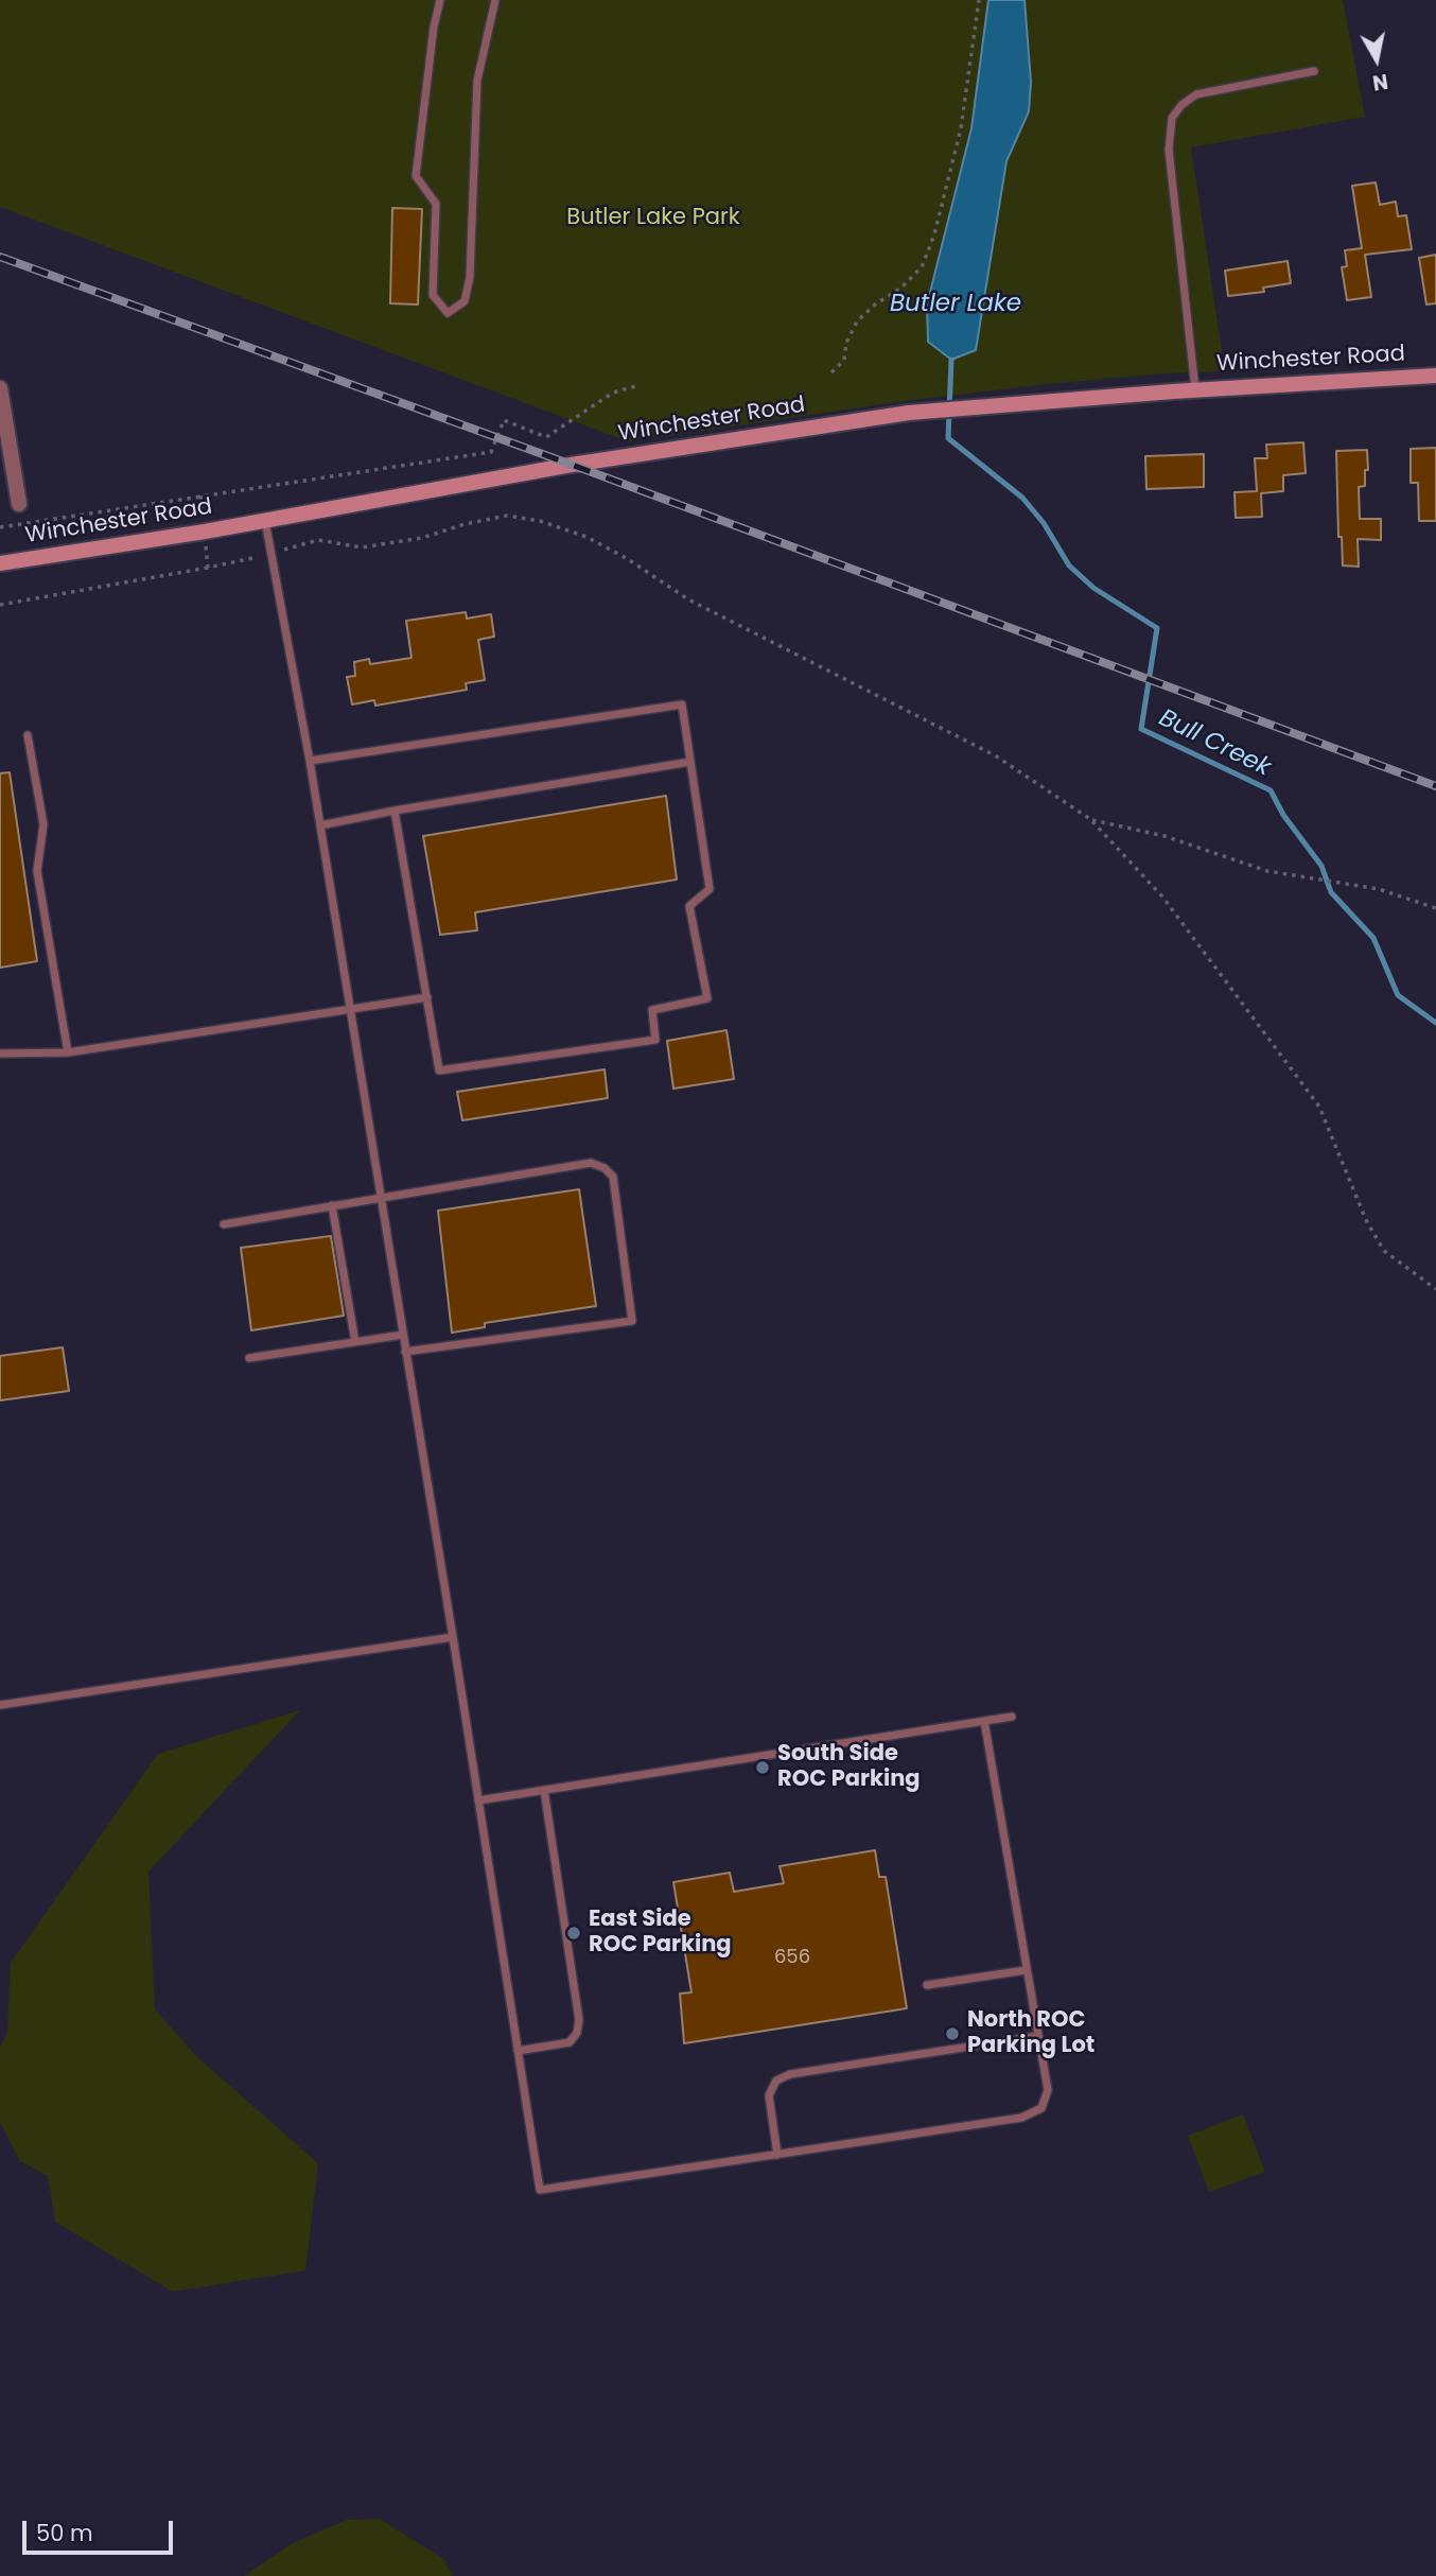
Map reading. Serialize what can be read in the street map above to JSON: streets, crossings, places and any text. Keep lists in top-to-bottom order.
{
  "streets": {
    "main road": ["Winchester Road"]
  },
  "water": ["Butler Lake", "Bull Creek"],
  "parks": ["Butler Lake Park"],
  "places": ["South Side ROC Parking", "East Side ROC Parking", "North ROC Parking Lot"],
  "house_numbers": ["656"],
  "scale_bar": "50 m",
  "north": "bottom"
}
